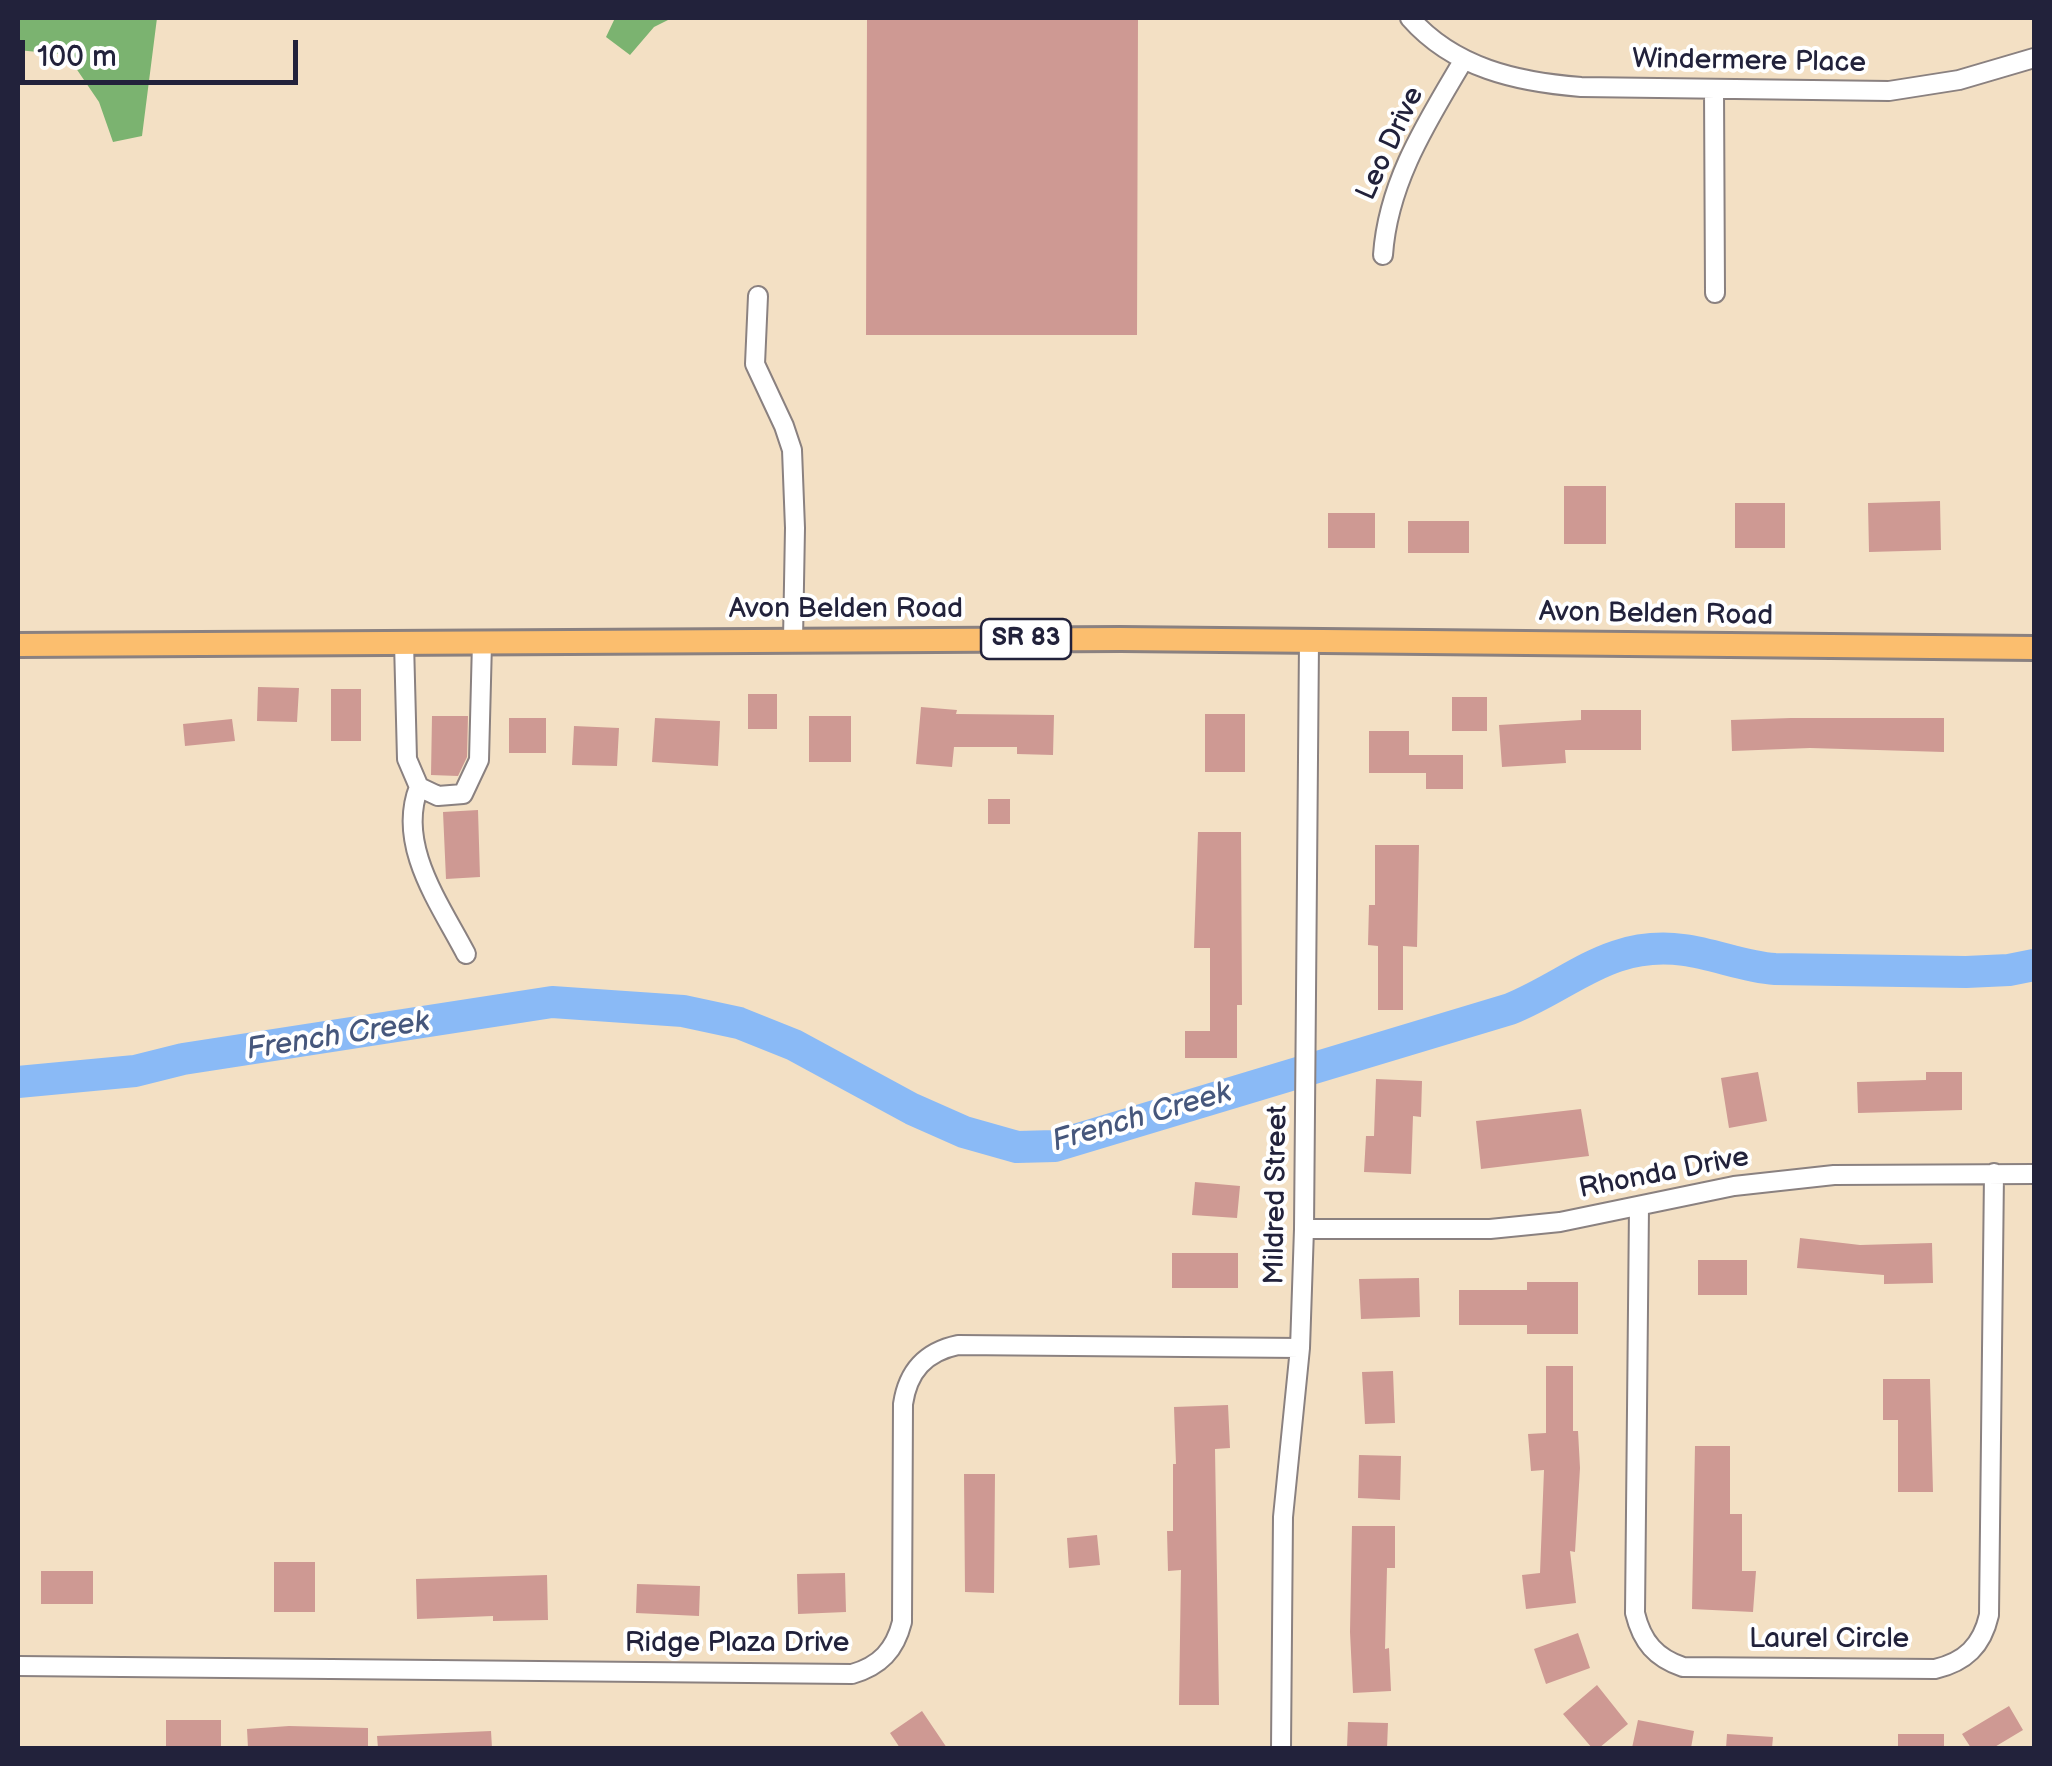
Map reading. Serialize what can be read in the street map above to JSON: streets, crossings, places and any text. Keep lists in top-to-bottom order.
{
  "streets": {
    "main road": ["Avon Belden Road", "SR 83"],
    "street": [
      "Windermere Place",
      "Leo Drive",
      "Rhonda Drive",
      "Mildred Street",
      "Laurel Circle",
      "Ridge Plaza Drive"
    ]
  },
  "crossings": [
    ["Windermere Place", "Leo Drive"],
    ["Avon Belden Road", "Mildred Street"],
    ["Rhonda Drive", "Mildred Street"],
    ["Rhonda Drive", "Laurel Circle"],
    ["Mildred Street", "Ridge Plaza Drive"]
  ],
  "water": ["French Creek"],
  "scale_bar": "100 m"
}
